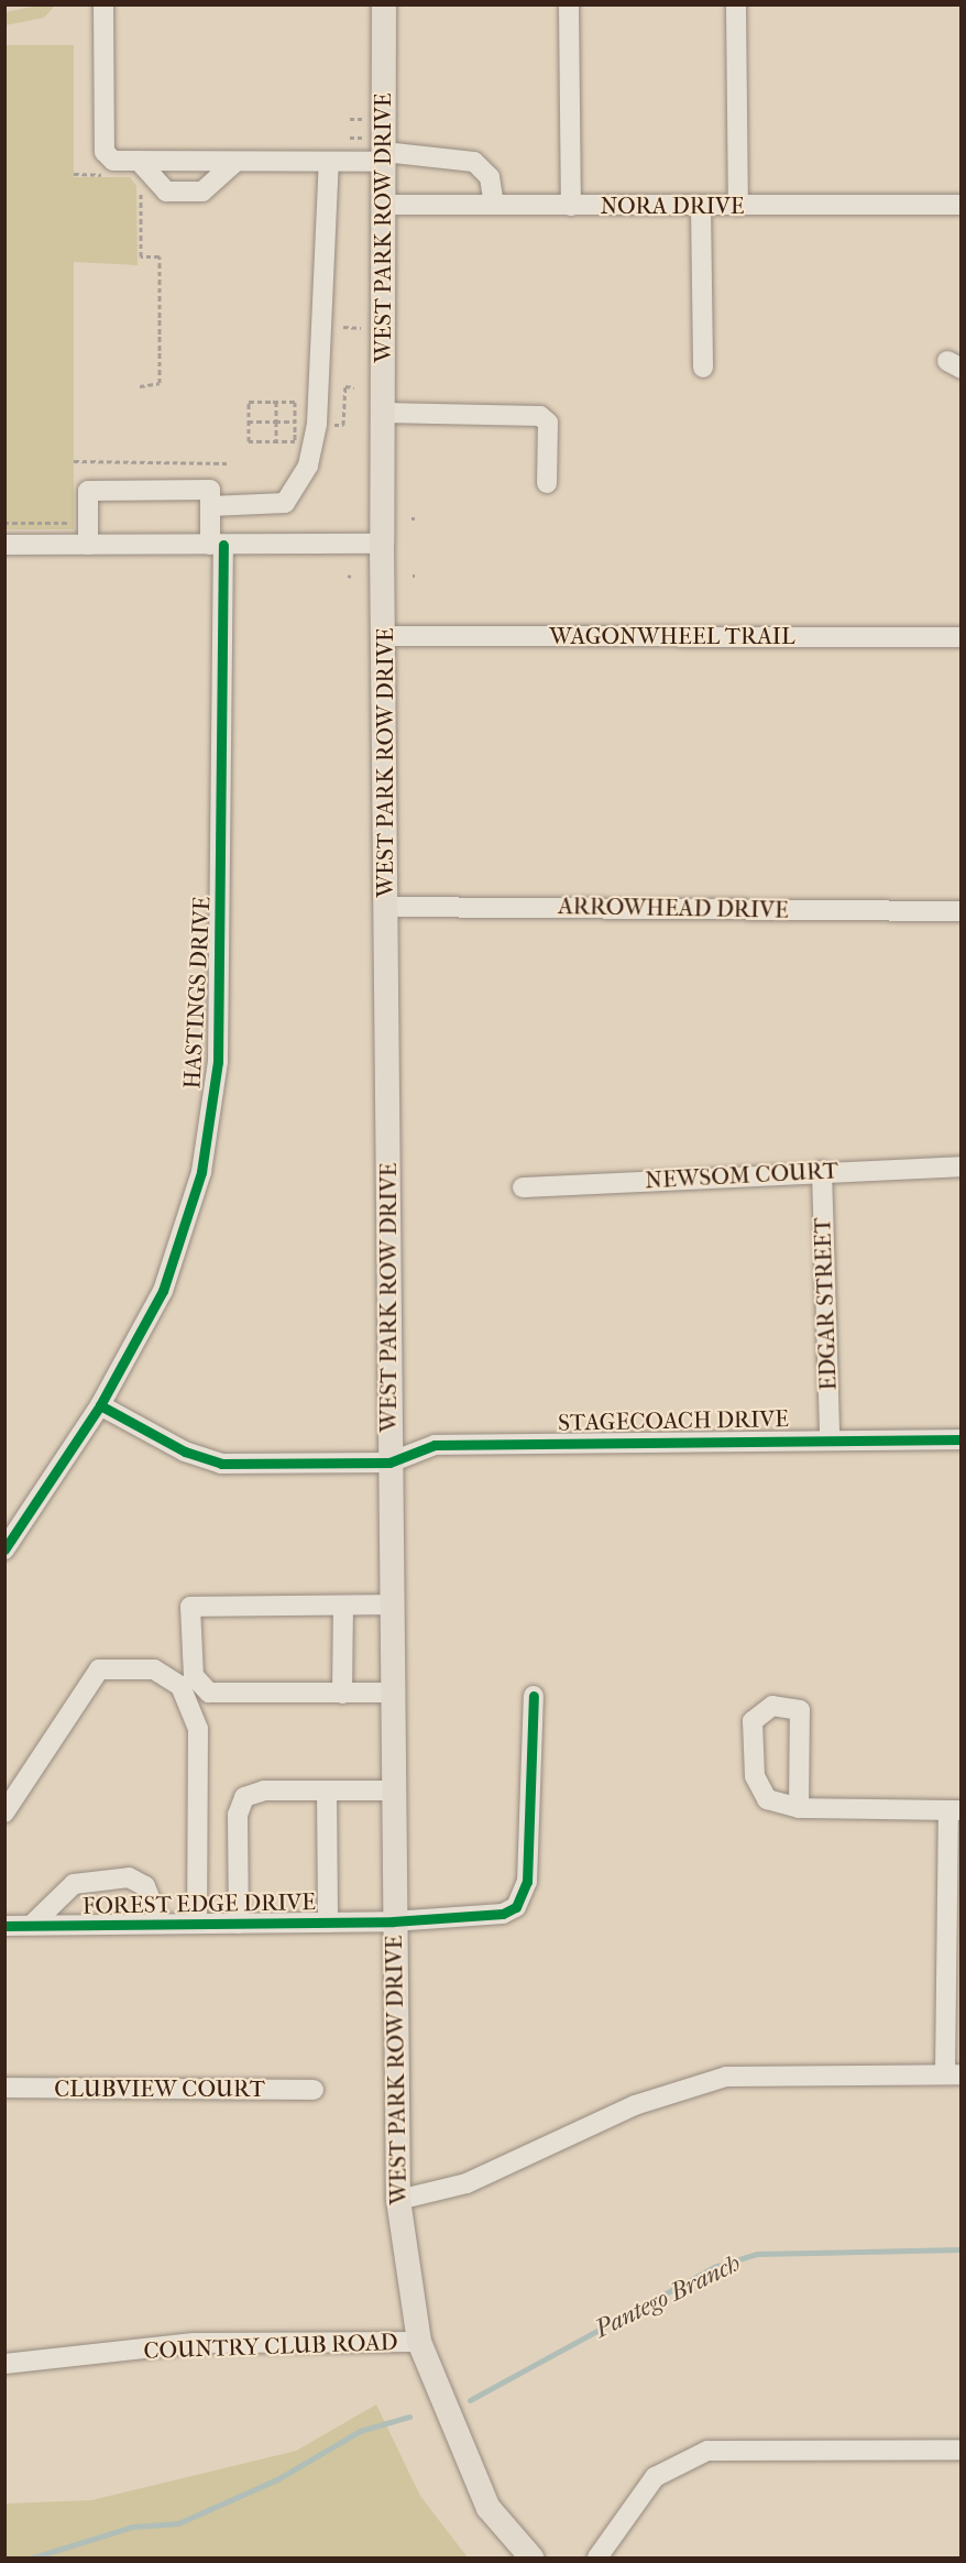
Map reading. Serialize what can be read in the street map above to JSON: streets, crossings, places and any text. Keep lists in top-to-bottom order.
{
  "streets": {
    "main road": ["WEST PARK ROW DRIVE"],
    "street": [
      "NORA DRIVE",
      "WAGONWHEEL TRAIL",
      "ARROWHEAD DRIVE",
      "HASTINGS DRIVE",
      "NEWSOM COURT",
      "EDGAR STREET",
      "STAGECOACH DRIVE",
      "FOREST EDGE DRIVE",
      "CLUBVIEW COURT",
      "COUNTRY CLUB ROAD"
    ]
  },
  "crossings": [
    ["NORA DRIVE", "WEST PARK ROW DRIVE"],
    ["WEST PARK ROW DRIVE", "WAGONWHEEL TRAIL"],
    ["WEST PARK ROW DRIVE", "ARROWHEAD DRIVE"],
    ["WEST PARK ROW DRIVE", "STAGECOACH DRIVE"],
    ["WEST PARK ROW DRIVE", "FOREST EDGE DRIVE"],
    ["WEST PARK ROW DRIVE", "COUNTRY CLUB ROAD"],
    ["NEWSOM COURT", "EDGAR STREET"],
    ["EDGAR STREET", "STAGECOACH DRIVE"]
  ],
  "water": ["Pantego Branch"]
}
